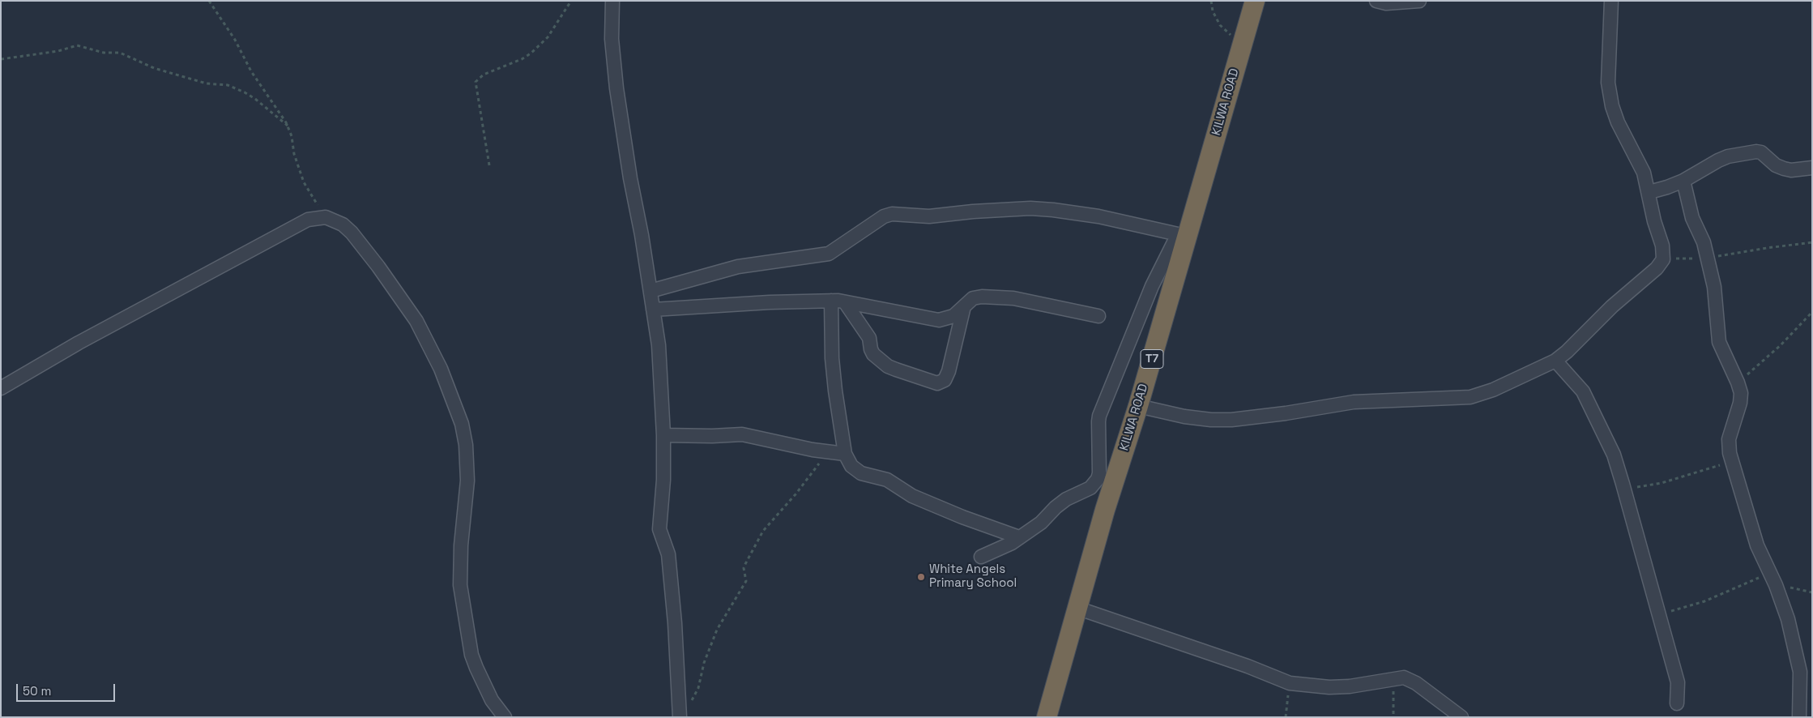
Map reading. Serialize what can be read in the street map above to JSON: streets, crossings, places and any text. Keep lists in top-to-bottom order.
{
  "streets": {
    "highway": ["KILWA ROAD", "T7"]
  },
  "places": ["White Angels Primary School"],
  "scale_bar": "50 m"
}
